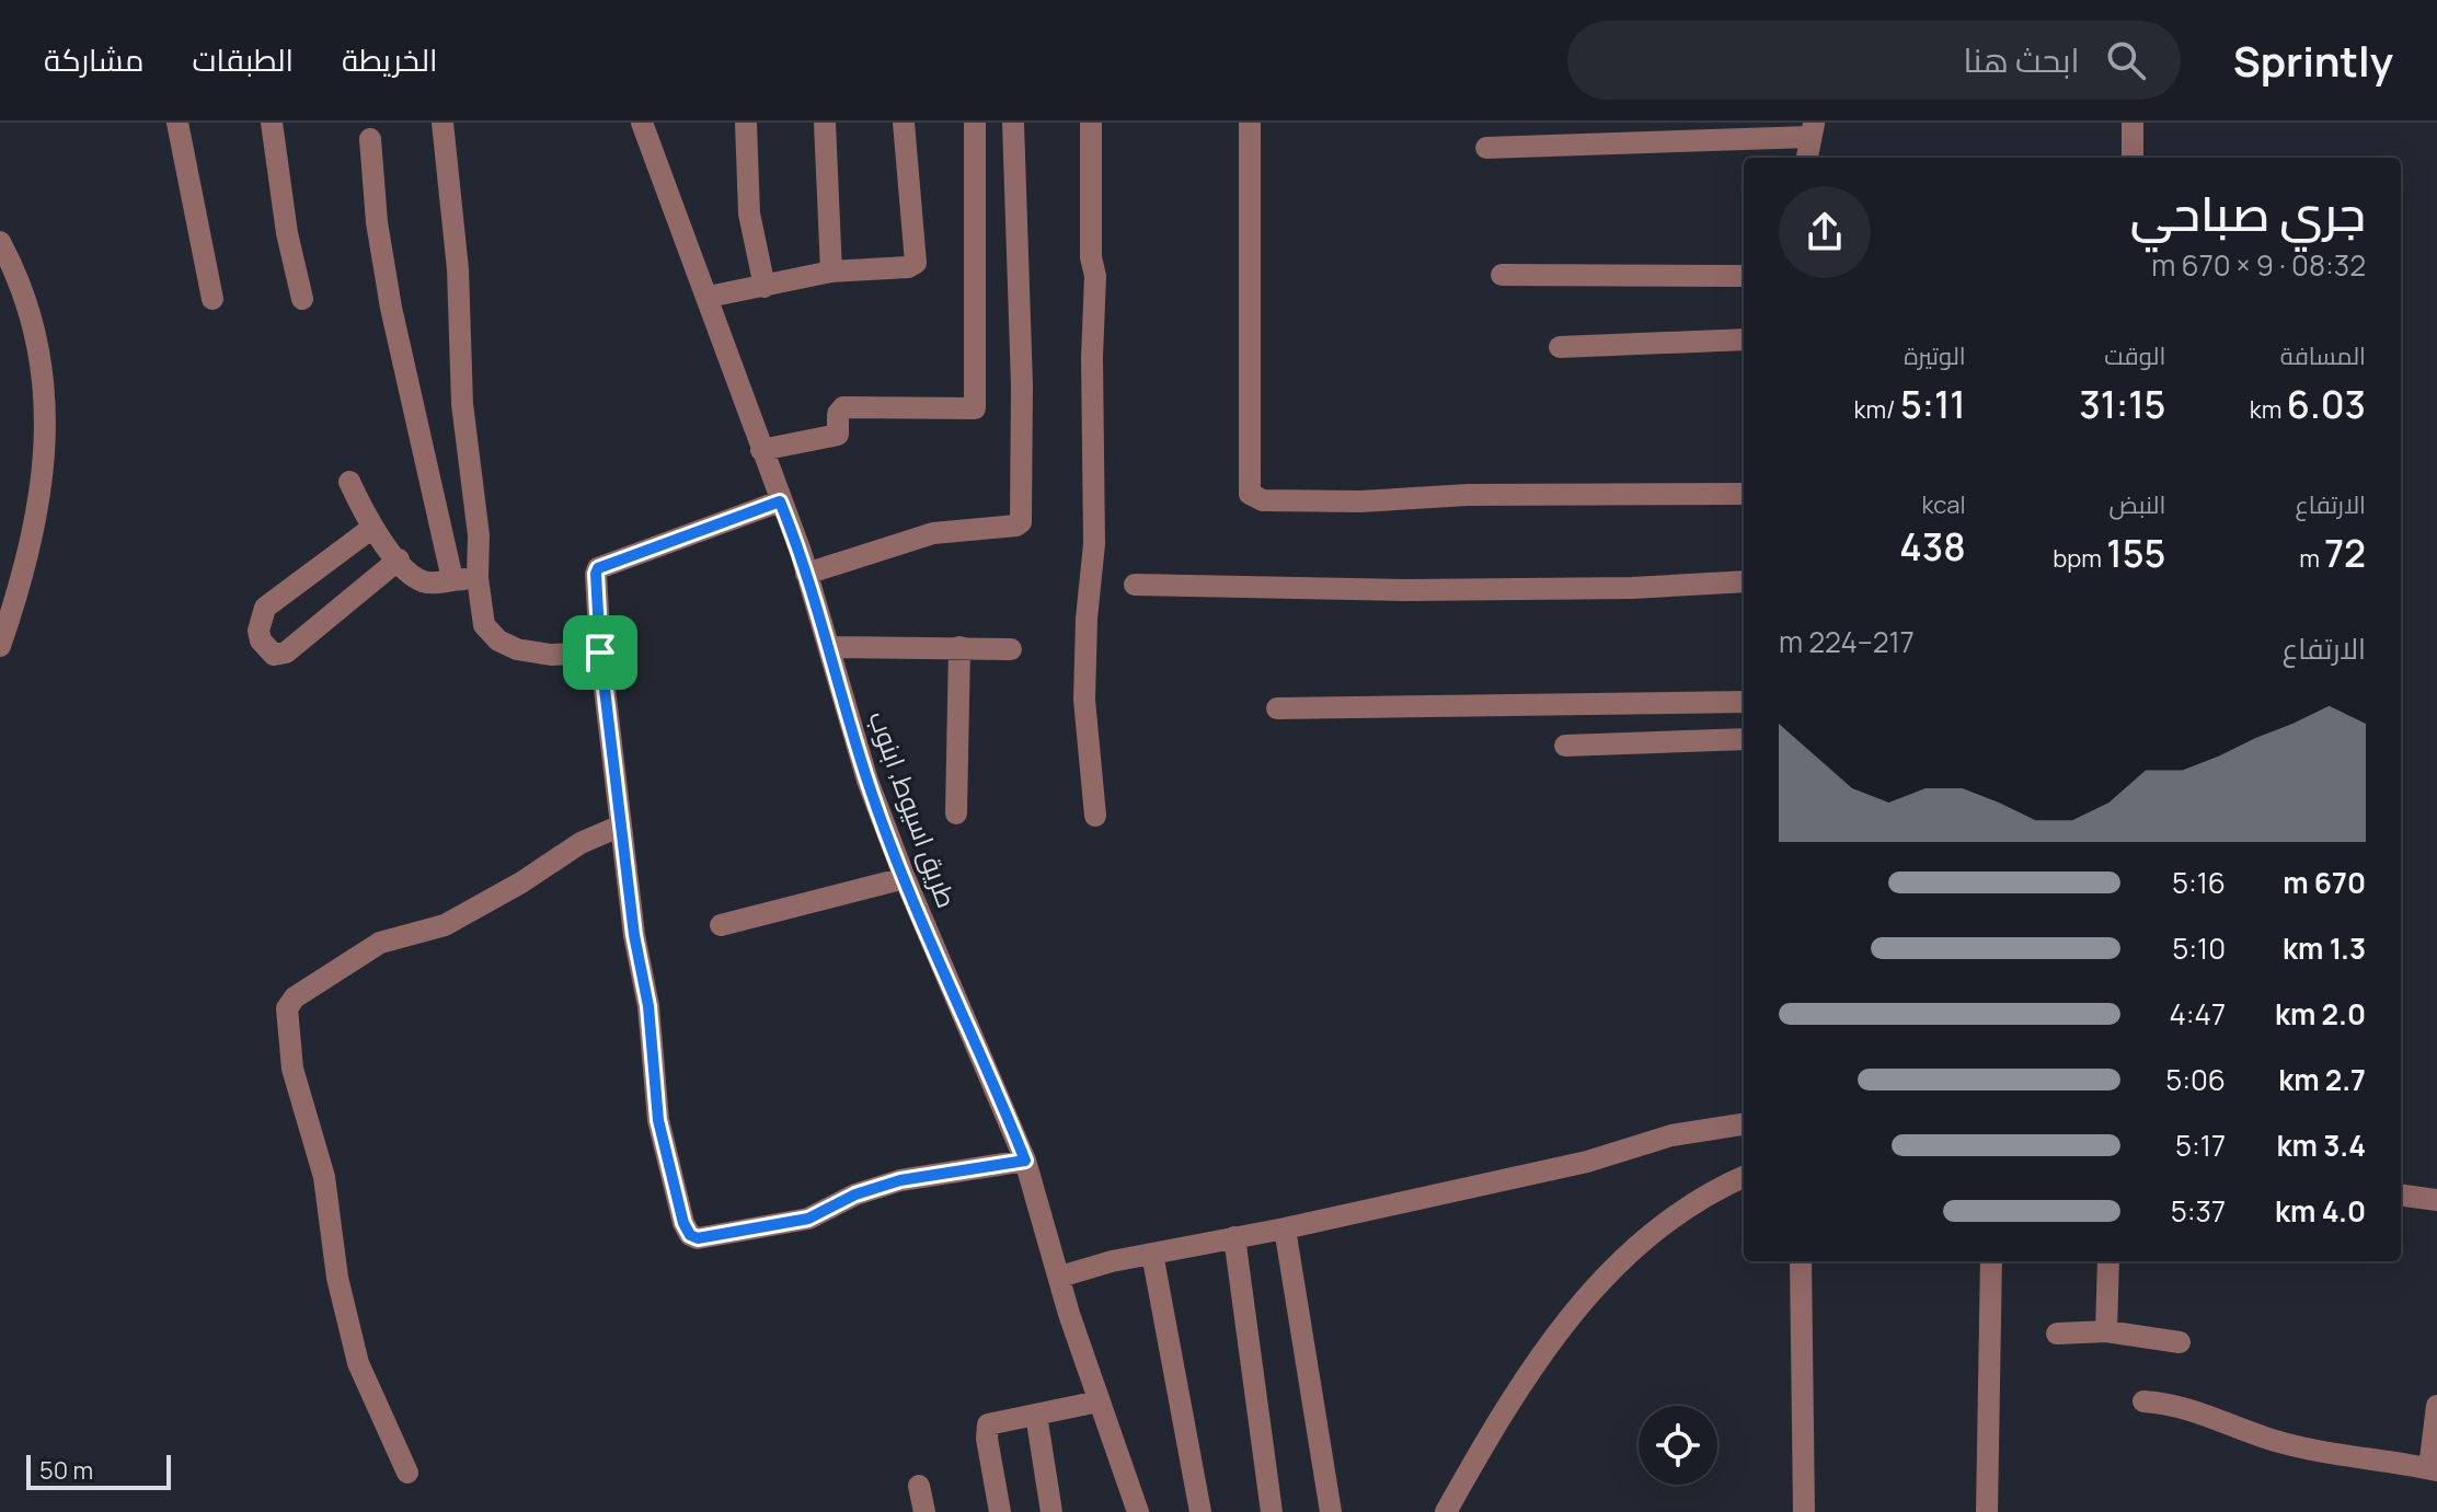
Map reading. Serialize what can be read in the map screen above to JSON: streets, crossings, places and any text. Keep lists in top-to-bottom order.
{
  "streets": {
    "street": ["طريق اسيوط, ابنوب"]
  },
  "scale_bar": "50 m",
  "page": {
    "header": "Sprintly",
    "search": "ابحث هنا",
    "nav": ["الخريطة", "الطبقات", "مشاركة"],
    "heading": ["جري صباحي", "08:32 · 9 × 670 m"],
    "stats": [
      ["المسافة", "6.03 km"],
      ["الوقت", "31:15"],
      ["الوتيرة", "5:11 /km"],
      ["الارتفاع", "72 m"],
      ["النبض", "155 bpm"],
      ["kcal", "438"]
    ],
    "chart": ["الارتفاع", "217–224 m"],
    "list": [
      {
        "name": "670 m",
        "note": "5:16"
      },
      {
        "name": "1.3 km",
        "note": "5:10"
      },
      {
        "name": "2.0 km",
        "note": "4:47"
      },
      {
        "name": "2.7 km",
        "note": "5:06"
      },
      {
        "name": "3.4 km",
        "note": "5:17"
      },
      {
        "name": "4.0 km",
        "note": "5:37"
      }
    ],
    "scale": "50 m"
  }
}
